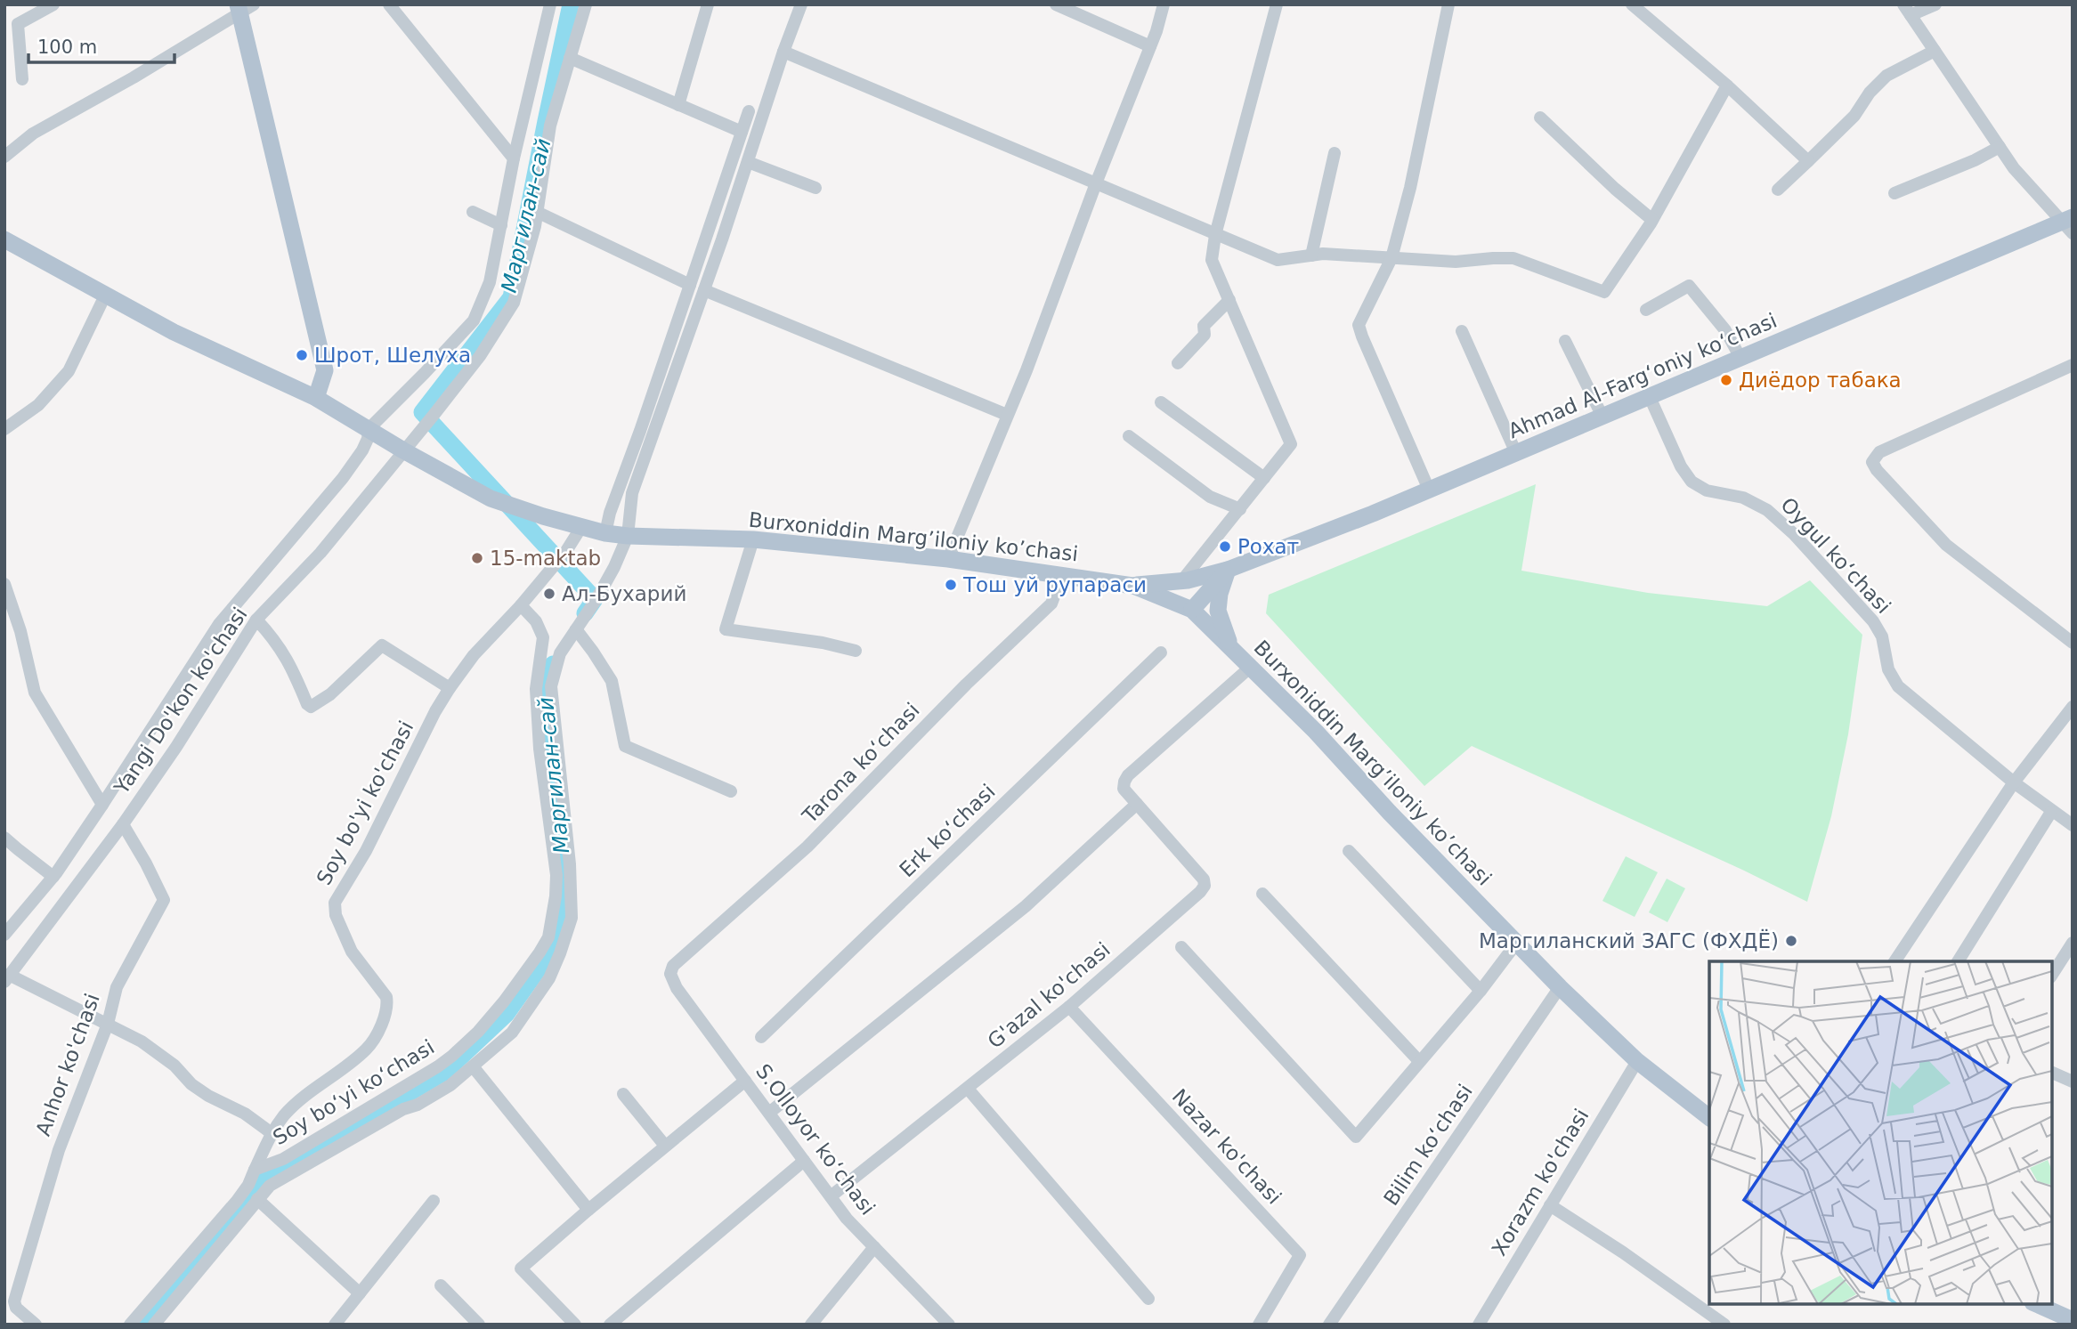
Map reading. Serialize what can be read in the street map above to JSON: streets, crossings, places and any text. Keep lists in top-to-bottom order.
{
  "streets": {
    "main road": ["Ahmad Al-Fargʻoniy koʻchasi", "Burxoniddin Marg’iloniy ko’chasi"],
    "street": [
      "Oygul koʻchasi",
      "Yangi Do'kon ko'chasi",
      "Tarona koʻchasi",
      "Soy bo'yi ko'chasi",
      "Erk koʻchasi",
      "G'azal ko'chasi",
      "Anhor ko'chasi",
      "Soy boʻyi koʻchasi",
      "S.Olloyor koʻchasi",
      "Bilim koʻchasi",
      "Nazar ko'chasi",
      "Xorazm ko'chasi"
    ]
  },
  "crossings": [
    ["Ahmad Al-Fargʻoniy koʻchasi", "Burxoniddin Marg’iloniy ko’chasi"],
    ["Ahmad Al-Fargʻoniy koʻchasi", "Oygul koʻchasi"],
    ["Burxoniddin Marg’iloniy ko’chasi", "Yangi Do'kon ko'chasi"],
    ["Burxoniddin Marg’iloniy ko’chasi", "Tarona koʻchasi"],
    ["Burxoniddin Marg’iloniy ko’chasi", "G'azal ko'chasi"],
    ["Burxoniddin Marg’iloniy ko’chasi", "Soy boʻyi koʻchasi"],
    ["Burxoniddin Marg’iloniy ko’chasi", "Bilim koʻchasi"],
    ["Burxoniddin Marg’iloniy ko’chasi", "Xorazm ko'chasi"],
    ["Yangi Do'kon ko'chasi", "Anhor ko'chasi"],
    ["Tarona koʻchasi", "S.Olloyor koʻchasi"],
    ["Soy bo'yi ko'chasi", "Soy boʻyi koʻchasi"],
    ["G'azal ko'chasi", "S.Olloyor koʻchasi"],
    ["G'azal ko'chasi", "Nazar ko'chasi"]
  ],
  "water": ["Маргилан-сай"],
  "places": [
    "Шрот, Шелуха",
    "Диёдор табака",
    "Рохат",
    "15-maktab",
    "Тош уй рупараси",
    "Ал-Бухарий",
    "Маргиланский ЗАГС (ФХДЁ)"
  ],
  "scale_bar": "100 m"
}
